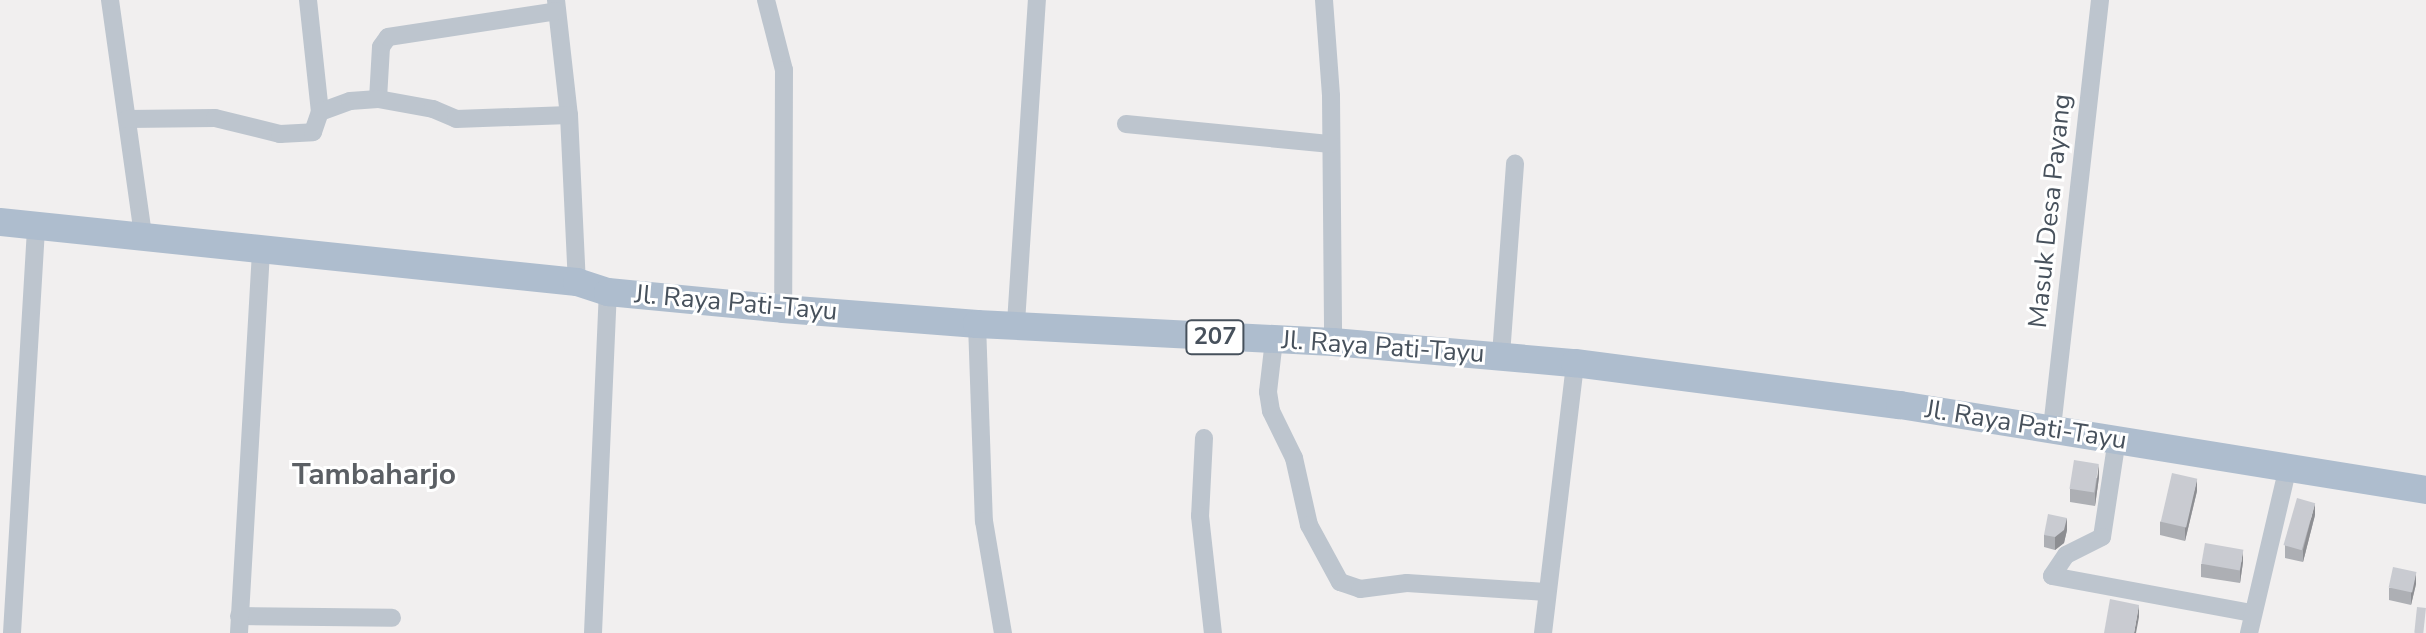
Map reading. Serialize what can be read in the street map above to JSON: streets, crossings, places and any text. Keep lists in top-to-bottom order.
{
  "streets": {
    "main road": ["Jl. Raya Pati-Tayu", "207"],
    "street": ["Masuk Desa Payang"]
  },
  "crossings": [
    ["Masuk Desa Payang", "Jl. Raya Pati-Tayu"]
  ],
  "districts": ["Tambaharjo"]
}
